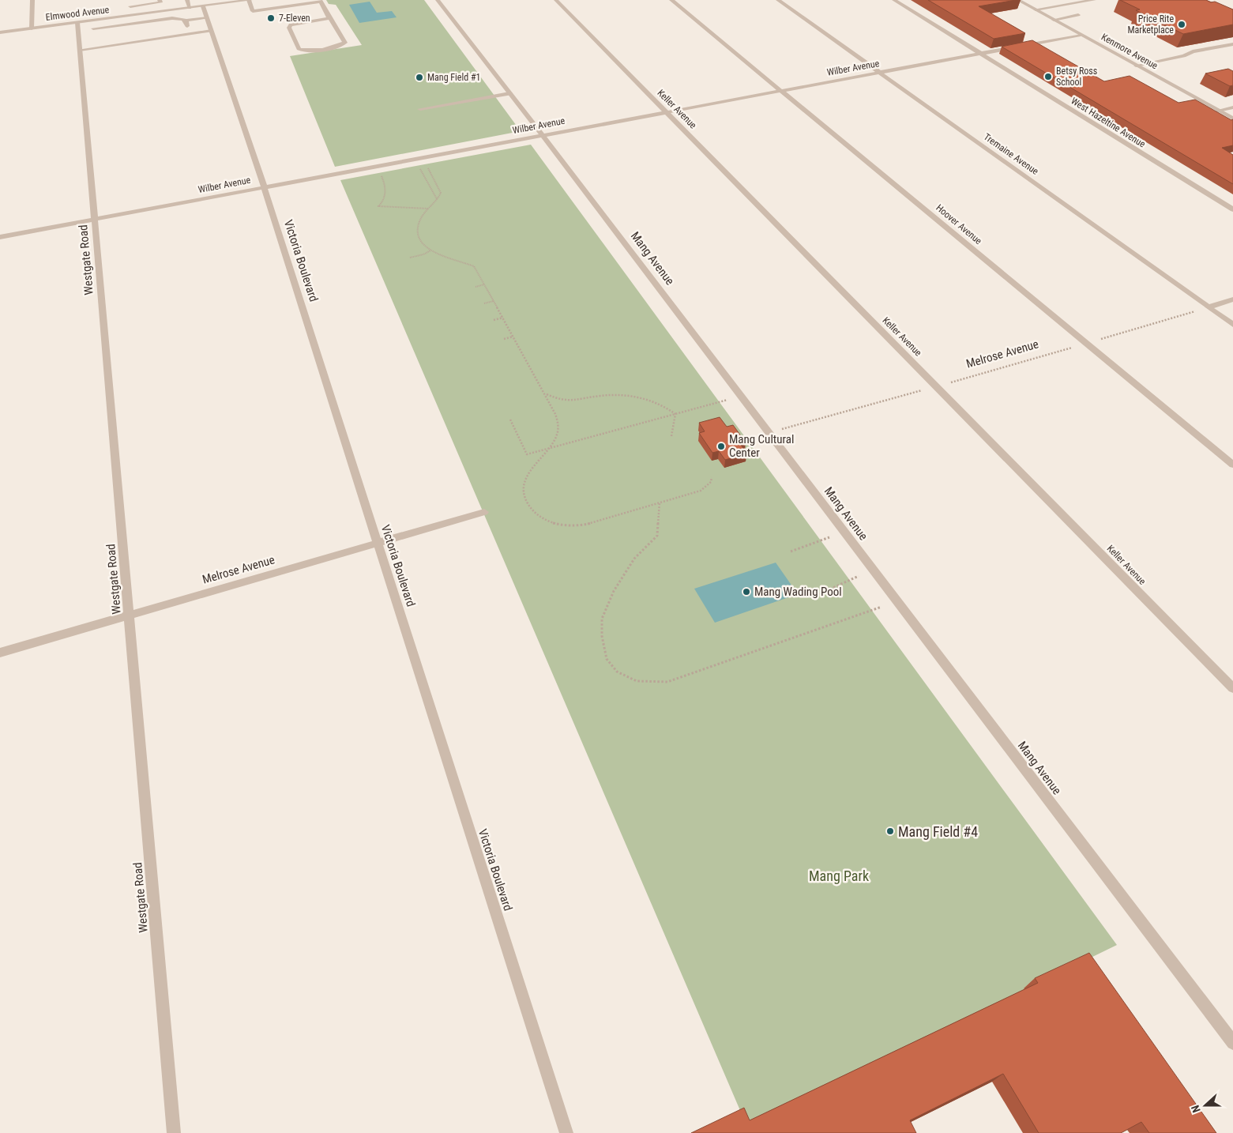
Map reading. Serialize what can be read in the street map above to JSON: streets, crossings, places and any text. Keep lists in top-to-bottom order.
{
  "streets": {
    "street": [
      "Elmwood Avenue",
      "Kenmore Avenue",
      "Wilber Avenue",
      "Keller Avenue",
      "West Hazeltine Avenue",
      "Tremaine Avenue",
      "Hoover Avenue",
      "Mang Avenue",
      "Westgate Road",
      "Victoria Boulevard",
      "Melrose Avenue"
    ]
  },
  "crossings": [
    ["Elmwood Avenue", "Westgate Road"],
    ["Elmwood Avenue", "Victoria Boulevard"],
    ["Kenmore Avenue", "Wilber Avenue"],
    ["Wilber Avenue", "Keller Avenue"],
    ["Wilber Avenue", "West Hazeltine Avenue"],
    ["Wilber Avenue", "Tremaine Avenue"],
    ["Wilber Avenue", "Hoover Avenue"],
    ["Wilber Avenue", "Mang Avenue"],
    ["Wilber Avenue", "Westgate Road"],
    ["Wilber Avenue", "Victoria Boulevard"],
    ["Keller Avenue", "Melrose Avenue"],
    ["Tremaine Avenue", "Melrose Avenue"],
    ["Hoover Avenue", "Melrose Avenue"],
    ["Westgate Road", "Melrose Avenue"],
    ["Victoria Boulevard", "Melrose Avenue"]
  ],
  "parks": ["Mang Park"],
  "places": [
    "7-Eleven",
    "Price Rite Marketplace",
    "Betsy Ross School",
    "Mang Field #1",
    "Mang Cultural Center",
    "Mang Wading Pool",
    "Mang Field #4"
  ],
  "north": "left"
}
